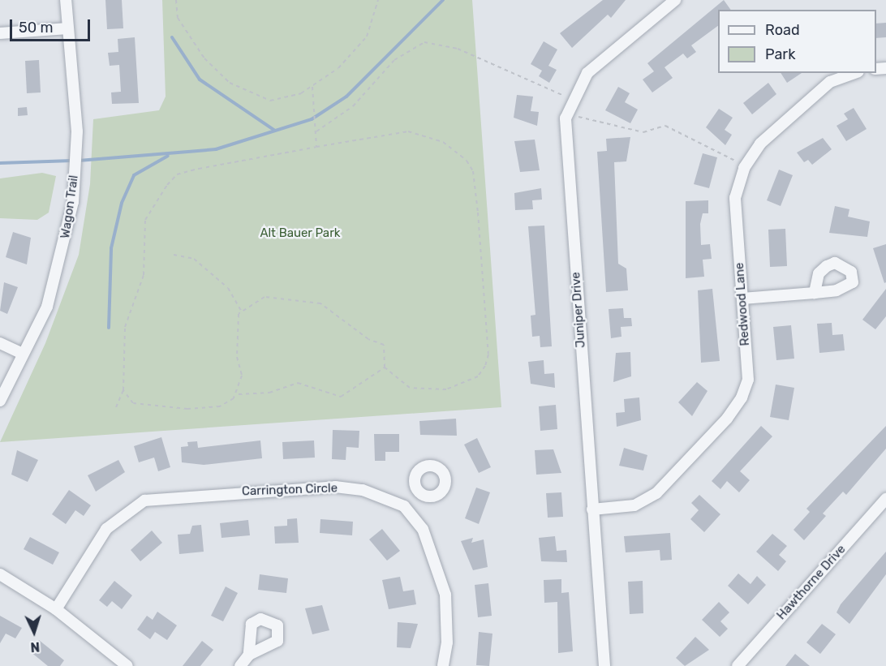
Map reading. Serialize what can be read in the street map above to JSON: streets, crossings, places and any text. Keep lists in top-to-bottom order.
{
  "streets": {
    "street": [
      "Wagon Trail",
      "Redwood Lane",
      "Juniper Drive",
      "Carrington Circle",
      "Hawthorne Drive"
    ]
  },
  "crossings": [
    ["Redwood Lane", "Juniper Drive"]
  ],
  "parks": ["Alt Bauer Park"],
  "legend": ["Road", "Park"],
  "scale_bar": "50 m",
  "north": "bottom"
}
